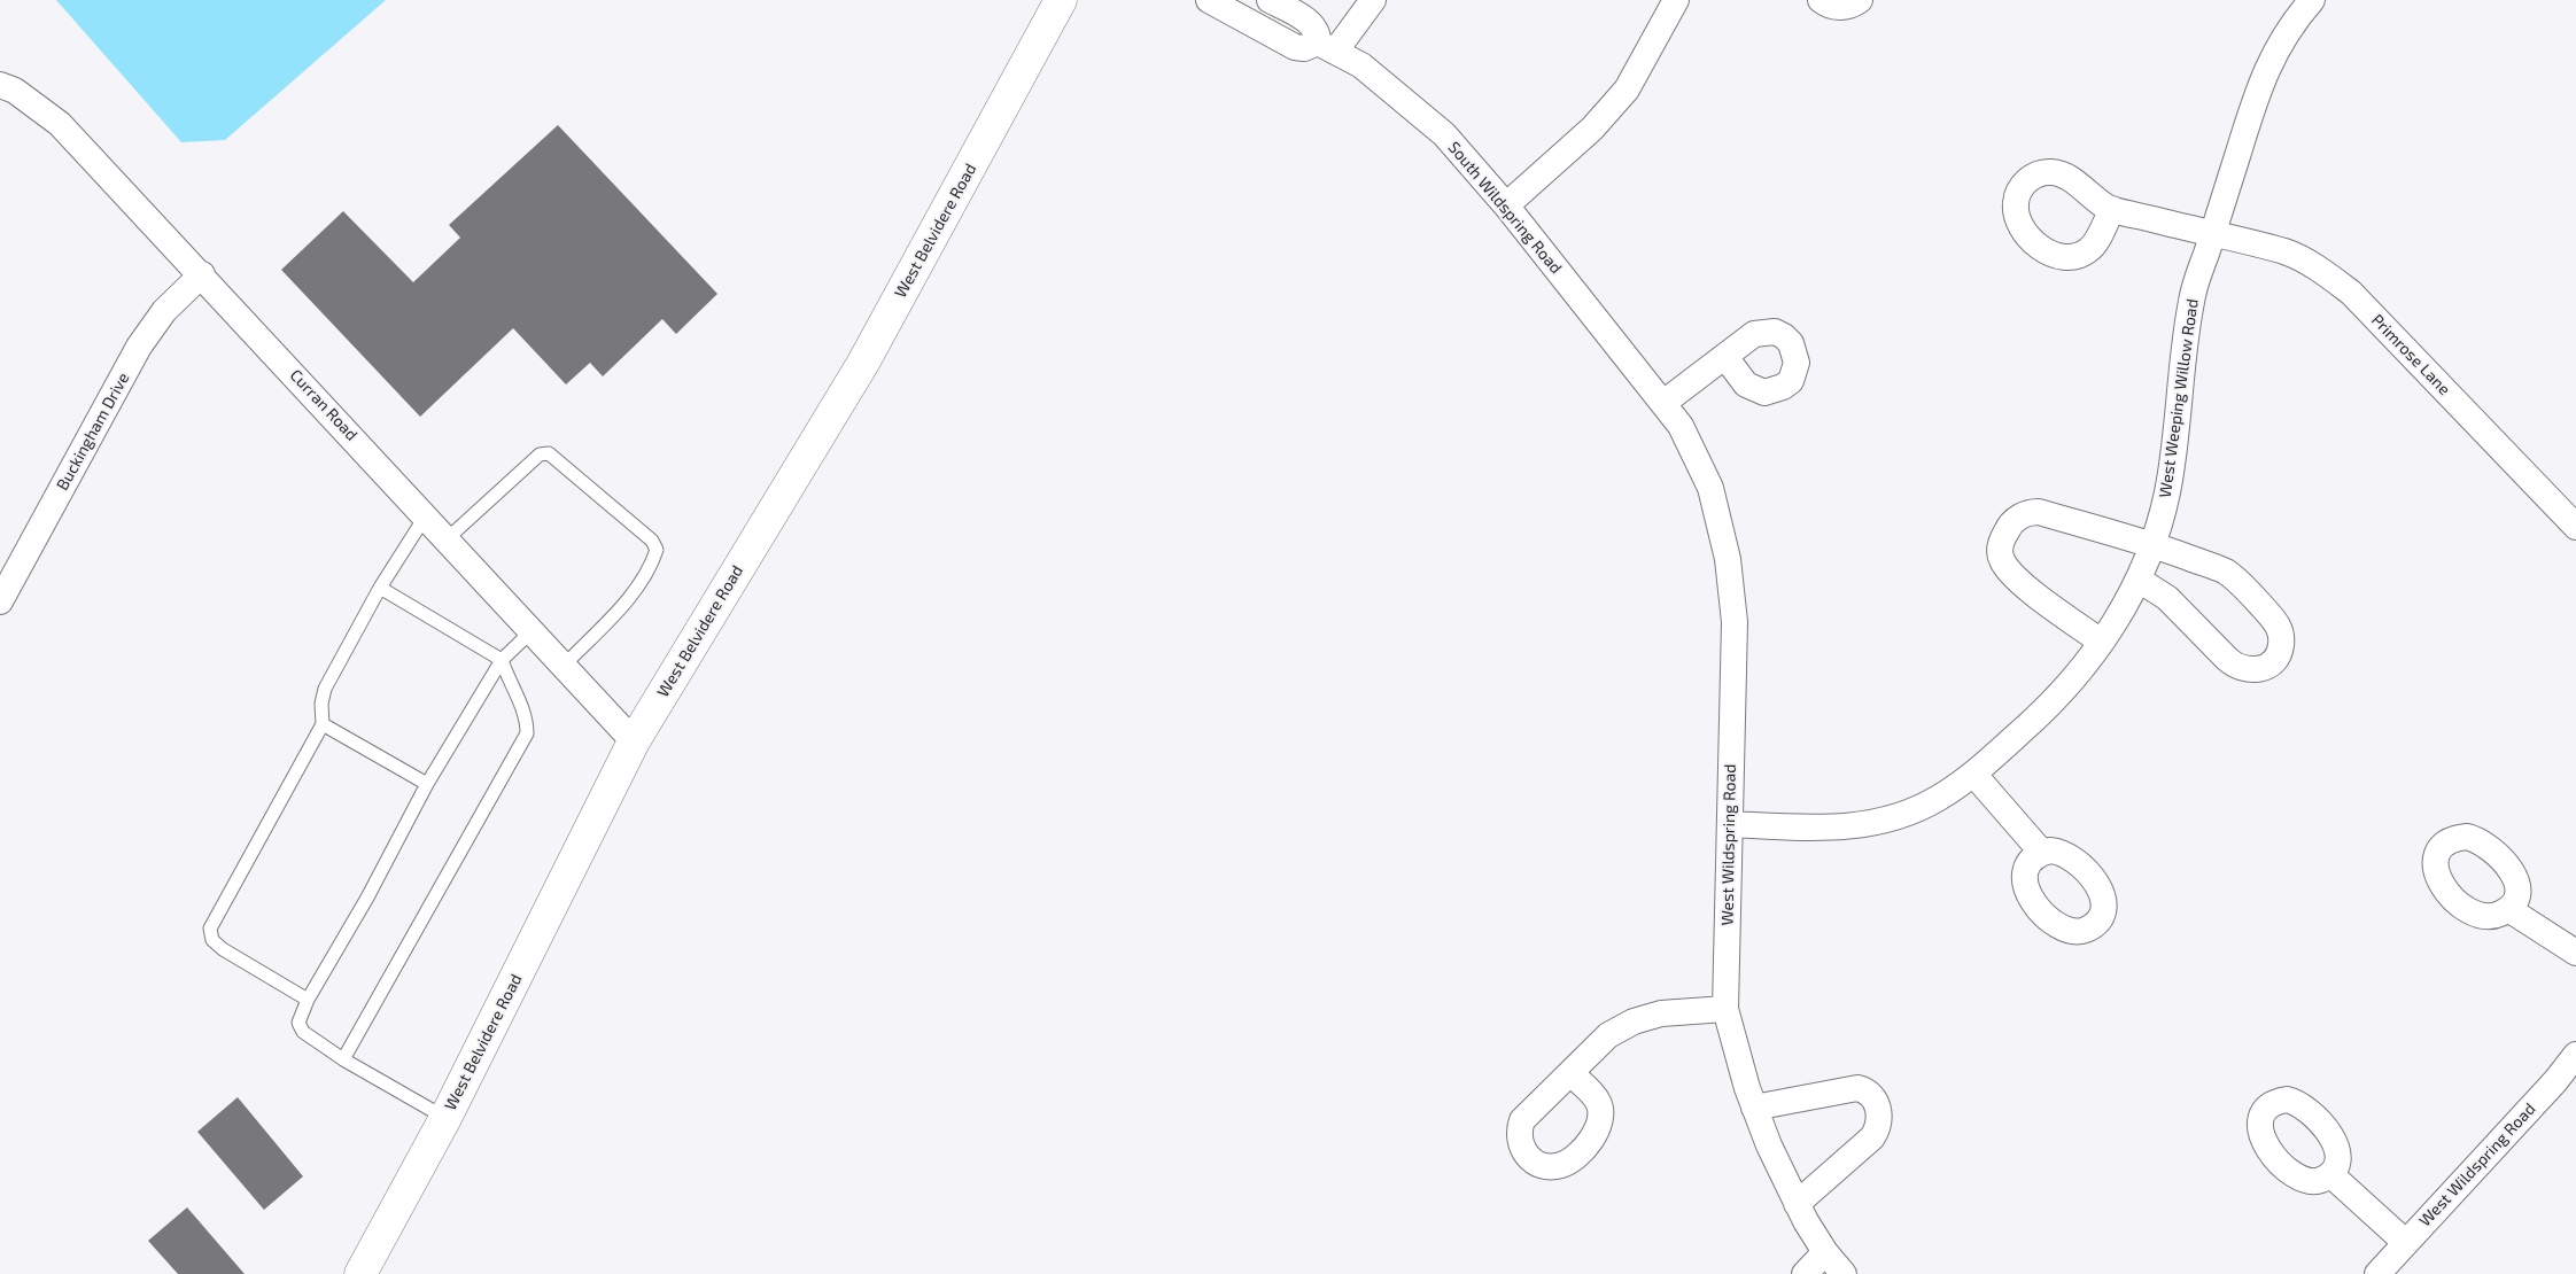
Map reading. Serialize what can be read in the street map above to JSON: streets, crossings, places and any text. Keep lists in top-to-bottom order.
{
  "streets": {
    "main road": ["West Belvidere Road"],
    "street": [
      "South Wildspring Road",
      "Primrose Lane",
      "West Weeping Willow Road",
      "Curran Road",
      "Buckingham Drive",
      "West Wildspring Road"
    ]
  },
  "crossings": [
    ["South Wildspring Road", "West Wildspring Road"],
    ["West Belvidere Road", "Curran Road"],
    ["Primrose Lane", "West Weeping Willow Road"],
    ["West Weeping Willow Road", "West Wildspring Road"],
    ["Curran Road", "Buckingham Drive"]
  ]
}
